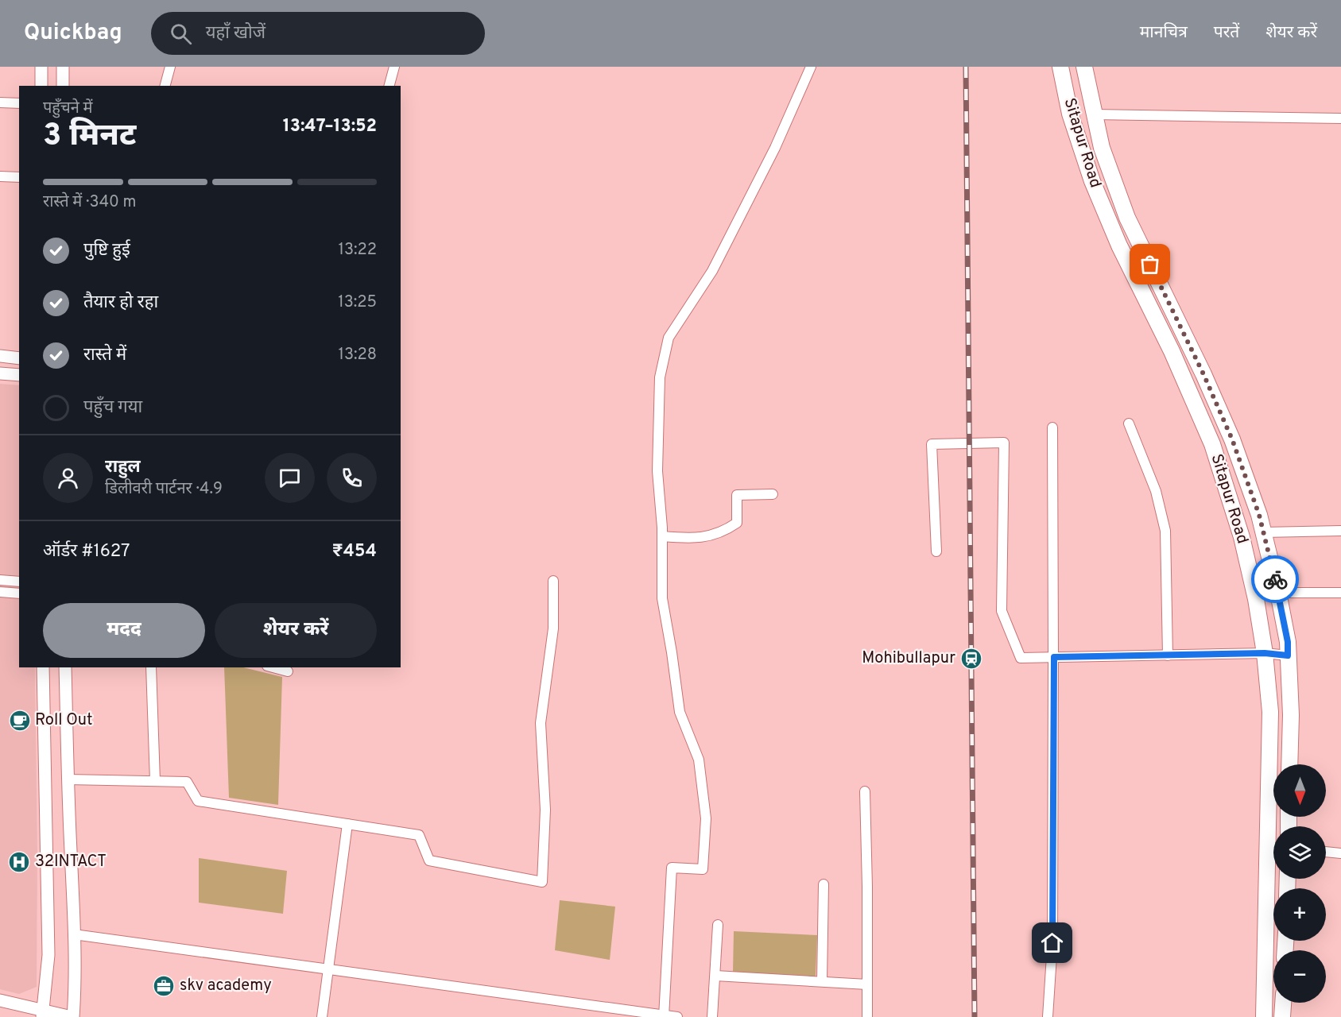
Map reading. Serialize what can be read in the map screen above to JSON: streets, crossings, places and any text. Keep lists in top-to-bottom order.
{
  "streets": {
    "main road": ["Sitapur Road"]
  },
  "places": {
    "station": ["Mohibullapur"],
    "cafe": ["Roll Out"],
    "hospital": ["32INTACT"],
    "office": ["skv academy"]
  },
  "north": "bottom",
  "page": {
    "header": "Quickbag",
    "search": "यहाँ खोजें",
    "nav": ["मानचित्र", "परतें", "शेयर करें"],
    "heading": ["3 मिनट", "पहुँचने में", "13:47–13:52"],
    "panel": [
      "राहुल",
      "डिलीवरी पार्टनर · 4.9",
      "ऑर्डर #1627",
      "₹454"
    ],
    "bar": "रास्ते में · 340 m",
    "list": [
      ["पुष्टि हुई", "13:22"],
      ["तैयार हो रहा", "13:25"],
      ["रास्ते में", "13:28"],
      "पहुँच गया"
    ],
    "buttons": ["मदद", "शेयर करें"],
    "map_buttons": ["+", "−"]
  }
}
